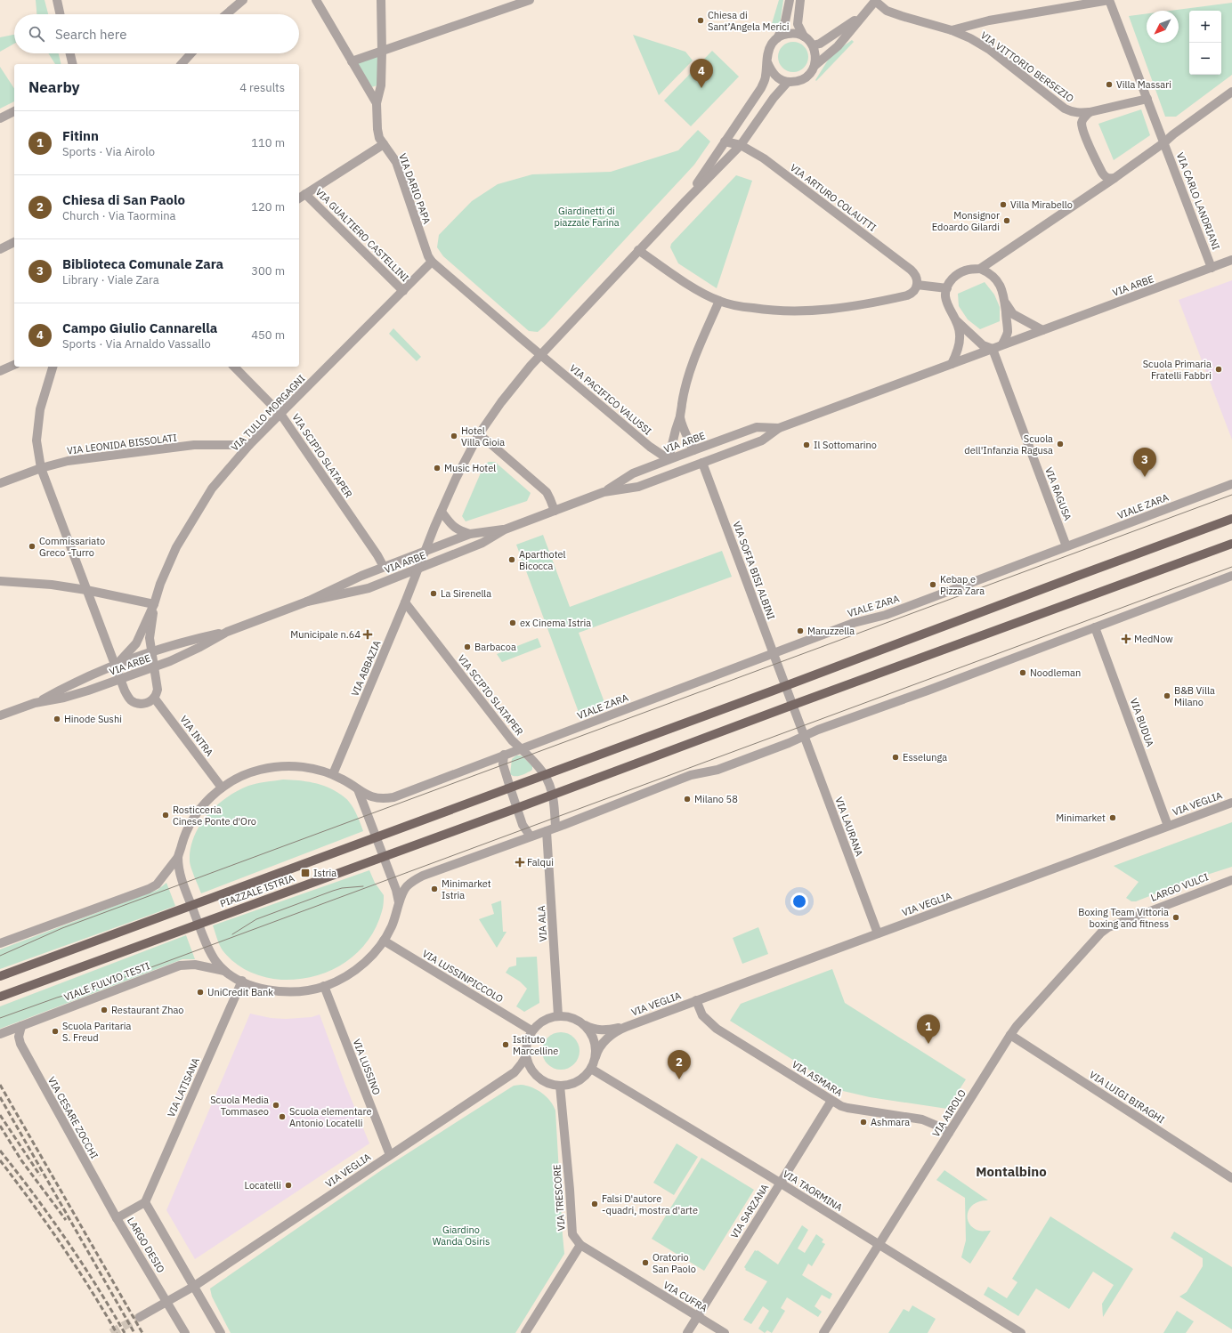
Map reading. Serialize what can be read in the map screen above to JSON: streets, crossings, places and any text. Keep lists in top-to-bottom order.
{
  "streets": {
    "main road": ["PIAZZALE ISTRIA"],
    "street": [
      "VIA VITTORIO BERSEZIO",
      "VIA DARIO PAPA",
      "VIA ARTURO COLAUTTI",
      "VIA CARLO LANDRIANI",
      "VIA GUALTIERO CASTELLINI",
      "VIA ARBE",
      "VIA PACIFICO VALUSSI",
      "VIA TULLO MORGAGNI",
      "VIA LEONIDA BISSOLATI",
      "VIA SCIPIO SLATAPER",
      "VIA RAGUSA",
      "VIALE ZARA",
      "VIA SOFIA BISI ALBINI",
      "VIA ABBAZIA",
      "VIA BUDUA",
      "VIA INTRA",
      "VIA VEGLIA",
      "VIA LAURANA",
      "LARGO VULCI",
      "VIA ALA",
      "VIA LUSSINPICCOLO",
      "VIALE FULVIO TESTI",
      "VIA LUSSINO",
      "VIA ASMARA",
      "VIA LATISANA",
      "VIA LUIGI BIRAGHI",
      "VIA AIROLO",
      "VIA CESARE ZOCCHI",
      "VIA TAORMINA",
      "VIA TRESCORE",
      "VIA SARZANA",
      "LARGO DESIO",
      "VIA CUFRA"
    ]
  },
  "crossings": [
    ["VIA VITTORIO BERSEZIO", "VIA CARLO LANDRIANI"],
    ["VIA DARIO PAPA", "VIA PACIFICO VALUSSI"],
    ["VIA DARIO PAPA", "VIA TULLO MORGAGNI"],
    ["VIA CARLO LANDRIANI", "VIA ARBE"],
    ["VIA GUALTIERO CASTELLINI", "VIA TULLO MORGAGNI"],
    ["VIA ARBE", "VIA PACIFICO VALUSSI"],
    ["VIA ARBE", "VIA TULLO MORGAGNI"],
    ["VIA ARBE", "VIA SCIPIO SLATAPER"],
    ["VIA ARBE", "VIA RAGUSA"],
    ["VIA ARBE", "VIA SOFIA BISI ALBINI"],
    ["VIA ARBE", "VIA ABBAZIA"],
    ["VIA PACIFICO VALUSSI", "VIA TULLO MORGAGNI"],
    ["VIA PACIFICO VALUSSI", "VIA ABBAZIA"],
    ["VIA TULLO MORGAGNI", "VIA LEONIDA BISSOLATI"],
    ["VIA TULLO MORGAGNI", "VIA SCIPIO SLATAPER"],
    ["VIA TULLO MORGAGNI", "VIA INTRA"],
    ["VIA SCIPIO SLATAPER", "VIALE ZARA"],
    ["VIA SCIPIO SLATAPER", "VIA ABBAZIA"],
    ["VIA RAGUSA", "VIALE ZARA"],
    ["VIALE ZARA", "VIA SOFIA BISI ALBINI"],
    ["VIA SOFIA BISI ALBINI", "VIA LAURANA"],
    ["VIA BUDUA", "VIA VEGLIA"],
    ["VIA VEGLIA", "VIA LAURANA"],
    ["VIA VEGLIA", "VIA ALA"],
    ["VIA VEGLIA", "VIA LUSSINPICCOLO"],
    ["VIA VEGLIA", "VIA LUSSINO"],
    ["VIA VEGLIA", "VIA ASMARA"],
    ["VIA VEGLIA", "VIA TAORMINA"],
    ["VIA VEGLIA", "VIA TRESCORE"],
    ["VIA VEGLIA", "LARGO DESIO"],
    ["LARGO VULCI", "VIA AIROLO"],
    ["VIA ALA", "VIA LUSSINPICCOLO"],
    ["VIA ALA", "VIA TAORMINA"],
    ["VIA ALA", "VIA TRESCORE"],
    ["VIA LUSSINPICCOLO", "VIA TAORMINA"],
    ["VIA LUSSINPICCOLO", "VIA TRESCORE"],
    ["VIALE FULVIO TESTI", "VIA CESARE ZOCCHI"],
    ["VIA ASMARA", "VIA AIROLO"],
    ["VIA ASMARA", "VIA SARZANA"],
    ["VIA LATISANA", "LARGO DESIO"],
    ["VIA LUIGI BIRAGHI", "VIA AIROLO"],
    ["VIA AIROLO", "VIA TAORMINA"],
    ["VIA CESARE ZOCCHI", "LARGO DESIO"],
    ["VIA TAORMINA", "VIA TRESCORE"],
    ["VIA TAORMINA", "VIA SARZANA"],
    ["VIA TRESCORE", "VIA CUFRA"],
    ["VIA SARZANA", "VIA CUFRA"]
  ],
  "districts": ["Montalbino"],
  "parks": ["Giardinetti di piazzale Farina", "Giardino Wanda Osiris"],
  "places": {
    "other": [
      "Chiesa di Sant’Angela Merici",
      "Villa Massari",
      "Villa Mirabello",
      "Monsignor Edoardo Gilardi",
      "Scuola Primaria Fratelli Fabbri",
      "Hotel Villa Gioia",
      "Scuola dell'Infanzia Ragusa",
      "Il Sottomarino",
      "Music Hotel",
      "Commissariato Greco -Turro",
      "Aparthotel Bicocca",
      "Kebap e Pizza Zara",
      "La Sirenella",
      "ex Cinema Istria",
      "Maruzzella",
      "Barbacoa",
      "Noodleman",
      "B&B Villa Milano",
      "Hinode Sushi",
      "Esselunga",
      "Milano 58",
      "Rosticceria Cinese Ponte d'Oro",
      "Minimarket",
      "Minimarket Istria",
      "Boxing Team Vittoria boxing and fitness",
      "UniCredit Bank",
      "Restaurant Zhao",
      "Scuola Paritaria S. Freud",
      "Istituto Marcelline",
      "Scuola Media Tommaseo",
      "Scuola elementare Antonio Locatelli",
      "Ashmara",
      "Locatelli",
      "Falsi D'autore -quadri, mostra d'arte",
      "Oratorio San Paolo"
    ],
    "health": ["Municipale n.64", "MedNow", "Falqui"],
    "transit": ["Istria"]
  },
  "north": "bottom left",
  "page": {
    "map_buttons": ["+", "−"],
    "search": "Search here",
    "pins": [
      "4",
      "3",
      "1",
      "2"
    ],
    "heading": ["Nearby", "4 results"],
    "list": [
      {
        "mark": "1",
        "name": "Fitinn",
        "note": "Sports · Via Airolo",
        "value": "110 m"
      },
      {
        "mark": "2",
        "name": "Chiesa di San Paolo",
        "note": "Church · Via Taormina",
        "value": "120 m"
      },
      {
        "mark": "3",
        "name": "Biblioteca Comunale Zara",
        "note": "Library · Viale Zara",
        "value": "300 m"
      },
      {
        "mark": "4",
        "name": "Campo Giulio Cannarella",
        "note": "Sports · Via Arnaldo Vassallo",
        "value": "450 m"
      }
    ]
  }
}
